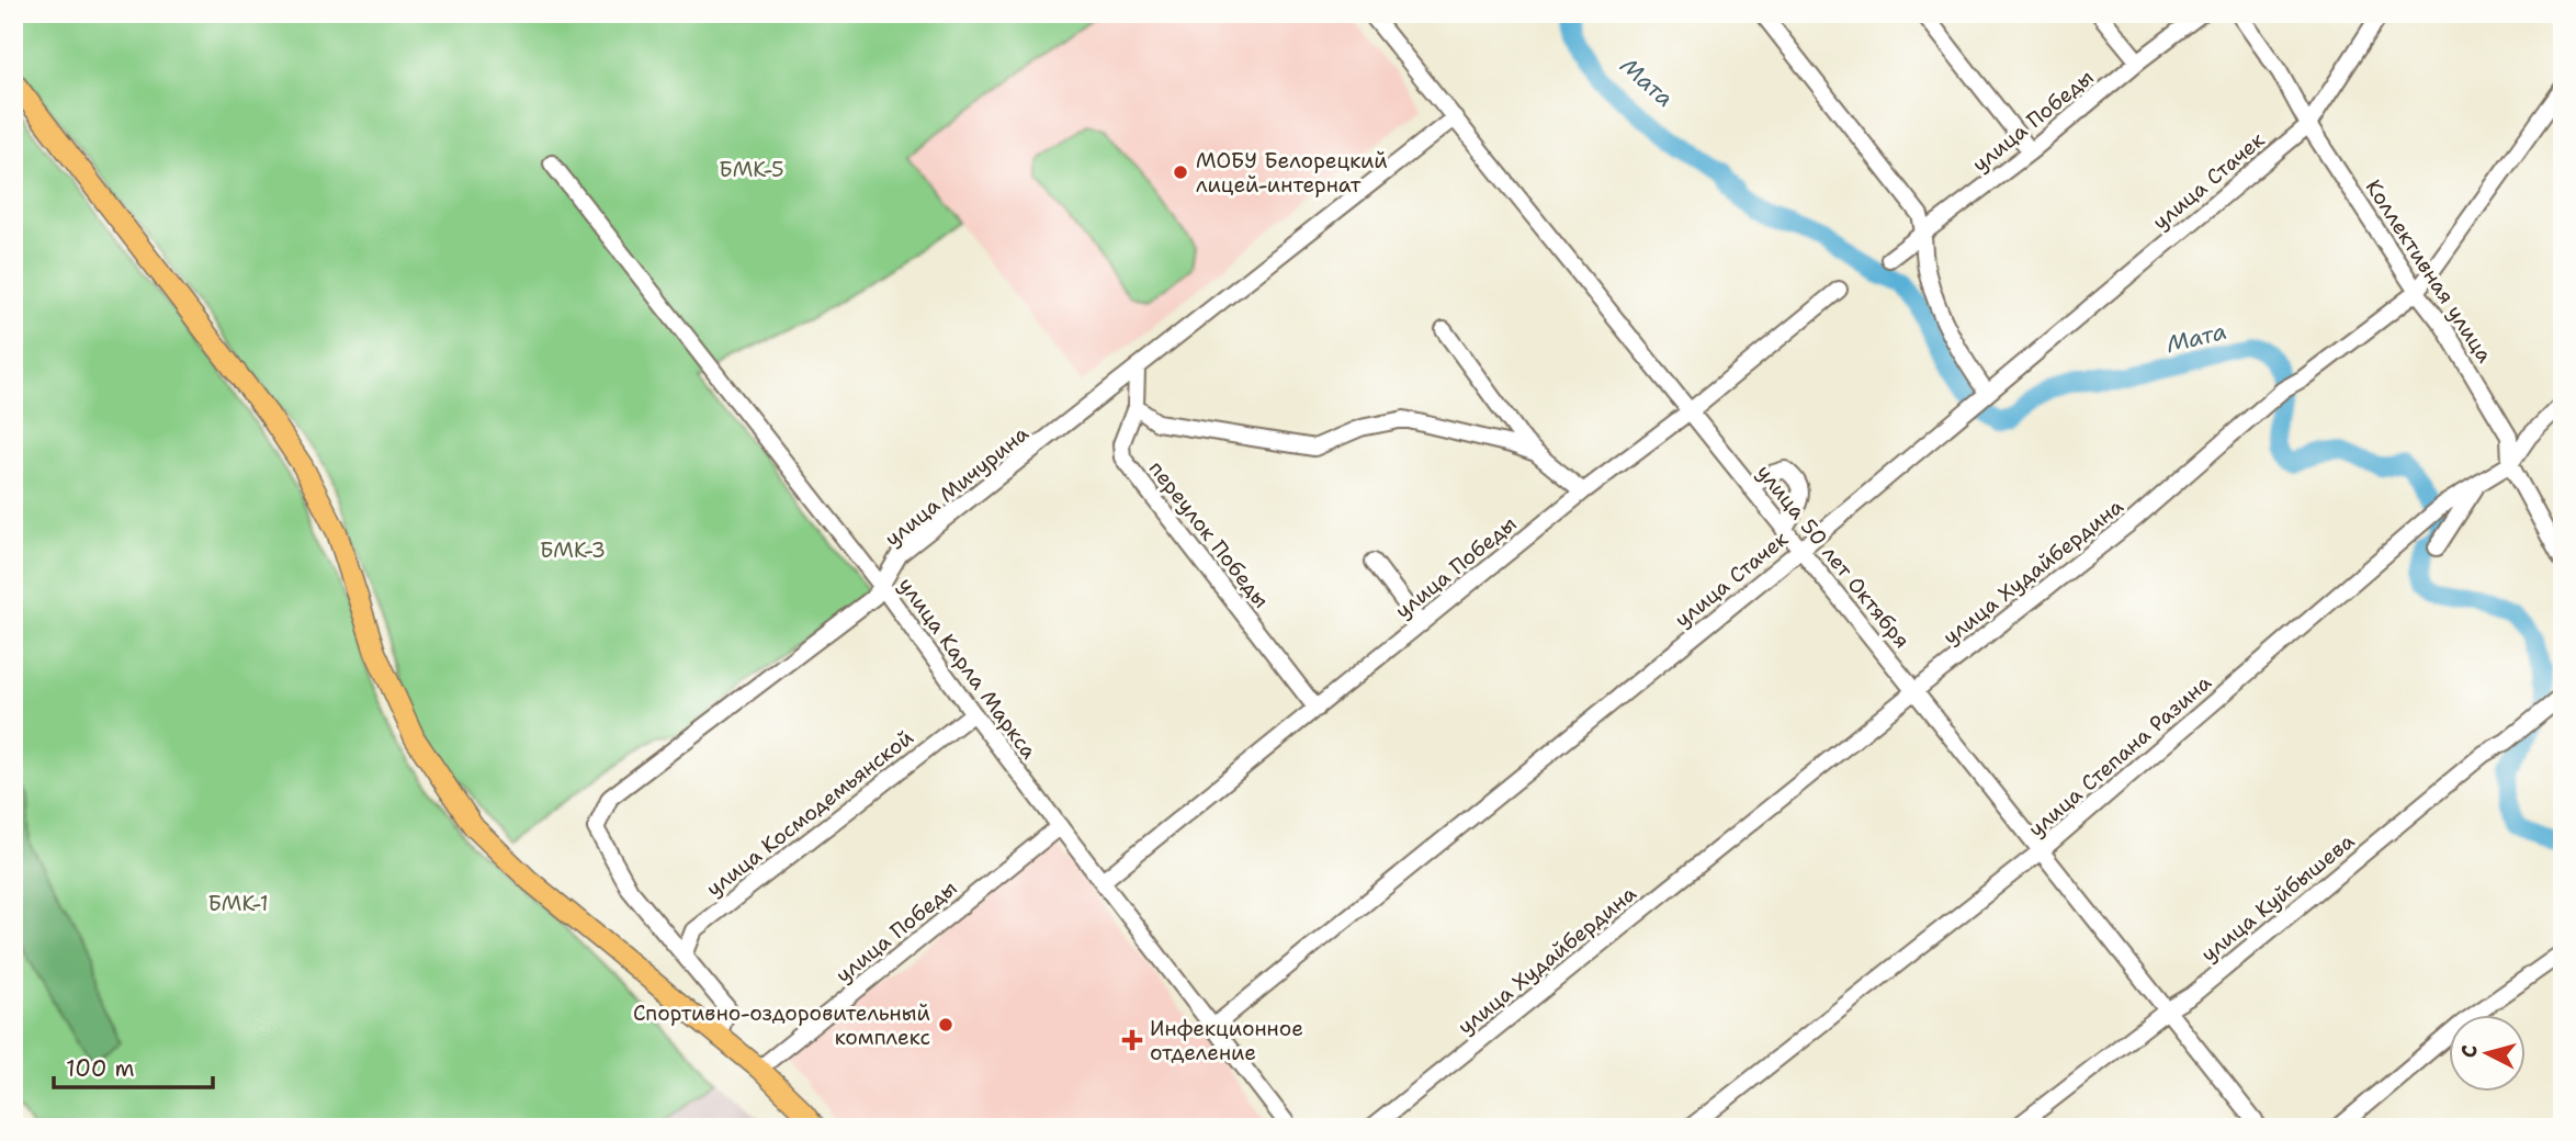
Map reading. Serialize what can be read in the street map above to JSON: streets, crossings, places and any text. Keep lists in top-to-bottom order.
{
  "streets": {
    "street": [
      "улица Победы",
      "улица Стачек",
      "Коллективная улица",
      "улица Мичурина",
      "переулок Победы",
      "улица 50 лет Октября",
      "улица Худайбердина",
      "улица Карла Маркса",
      "улица Степана Разина",
      "улица Космодемьянской",
      "улица Куйбышева"
    ]
  },
  "crossings": [
    ["улица Победы", "переулок Победы"],
    ["улица Победы", "улица 50 лет Октября"],
    ["улица Победы", "улица Карла Маркса"],
    ["улица Стачек", "Коллективная улица"],
    ["улица Стачек", "улица 50 лет Октября"],
    ["улица Стачек", "улица Карла Маркса"],
    ["Коллективная улица", "улица Худайбердина"],
    ["Коллективная улица", "улица Степана Разина"],
    ["улица Мичурина", "переулок Победы"],
    ["улица Мичурина", "улица 50 лет Октября"],
    ["улица Мичурина", "улица Карла Маркса"],
    ["улица Мичурина", "улица Космодемьянской"],
    ["улица 50 лет Октября", "улица Худайбердина"],
    ["улица 50 лет Октября", "улица Степана Разина"],
    ["улица 50 лет Октября", "улица Куйбышева"],
    ["улица Карла Маркса", "улица Космодемьянской"]
  ],
  "water": ["Мата"],
  "parks": ["БМК-5", "БМК-3", "БМК-1"],
  "places": {
    "other": ["МОБУ Белорецкий лицей-интернат", "Спортивно-оздоровительный комплекс"],
    "health": ["Инфекционное отделение"]
  },
  "scale_bar": "100 m",
  "north": "left"
}
